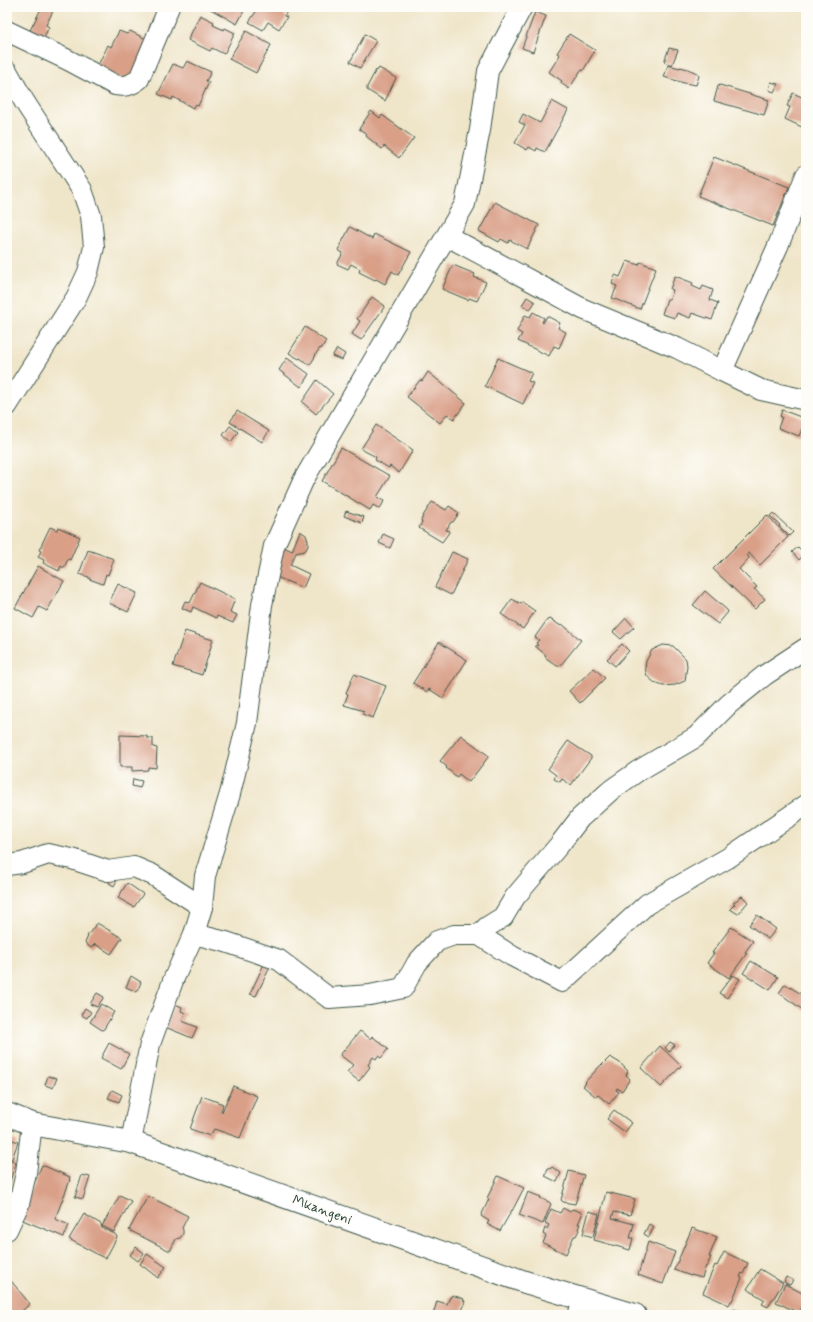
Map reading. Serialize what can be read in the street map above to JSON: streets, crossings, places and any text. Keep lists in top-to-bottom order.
{
  "streets": {
    "street": ["Mkangeni"]
  }
}
